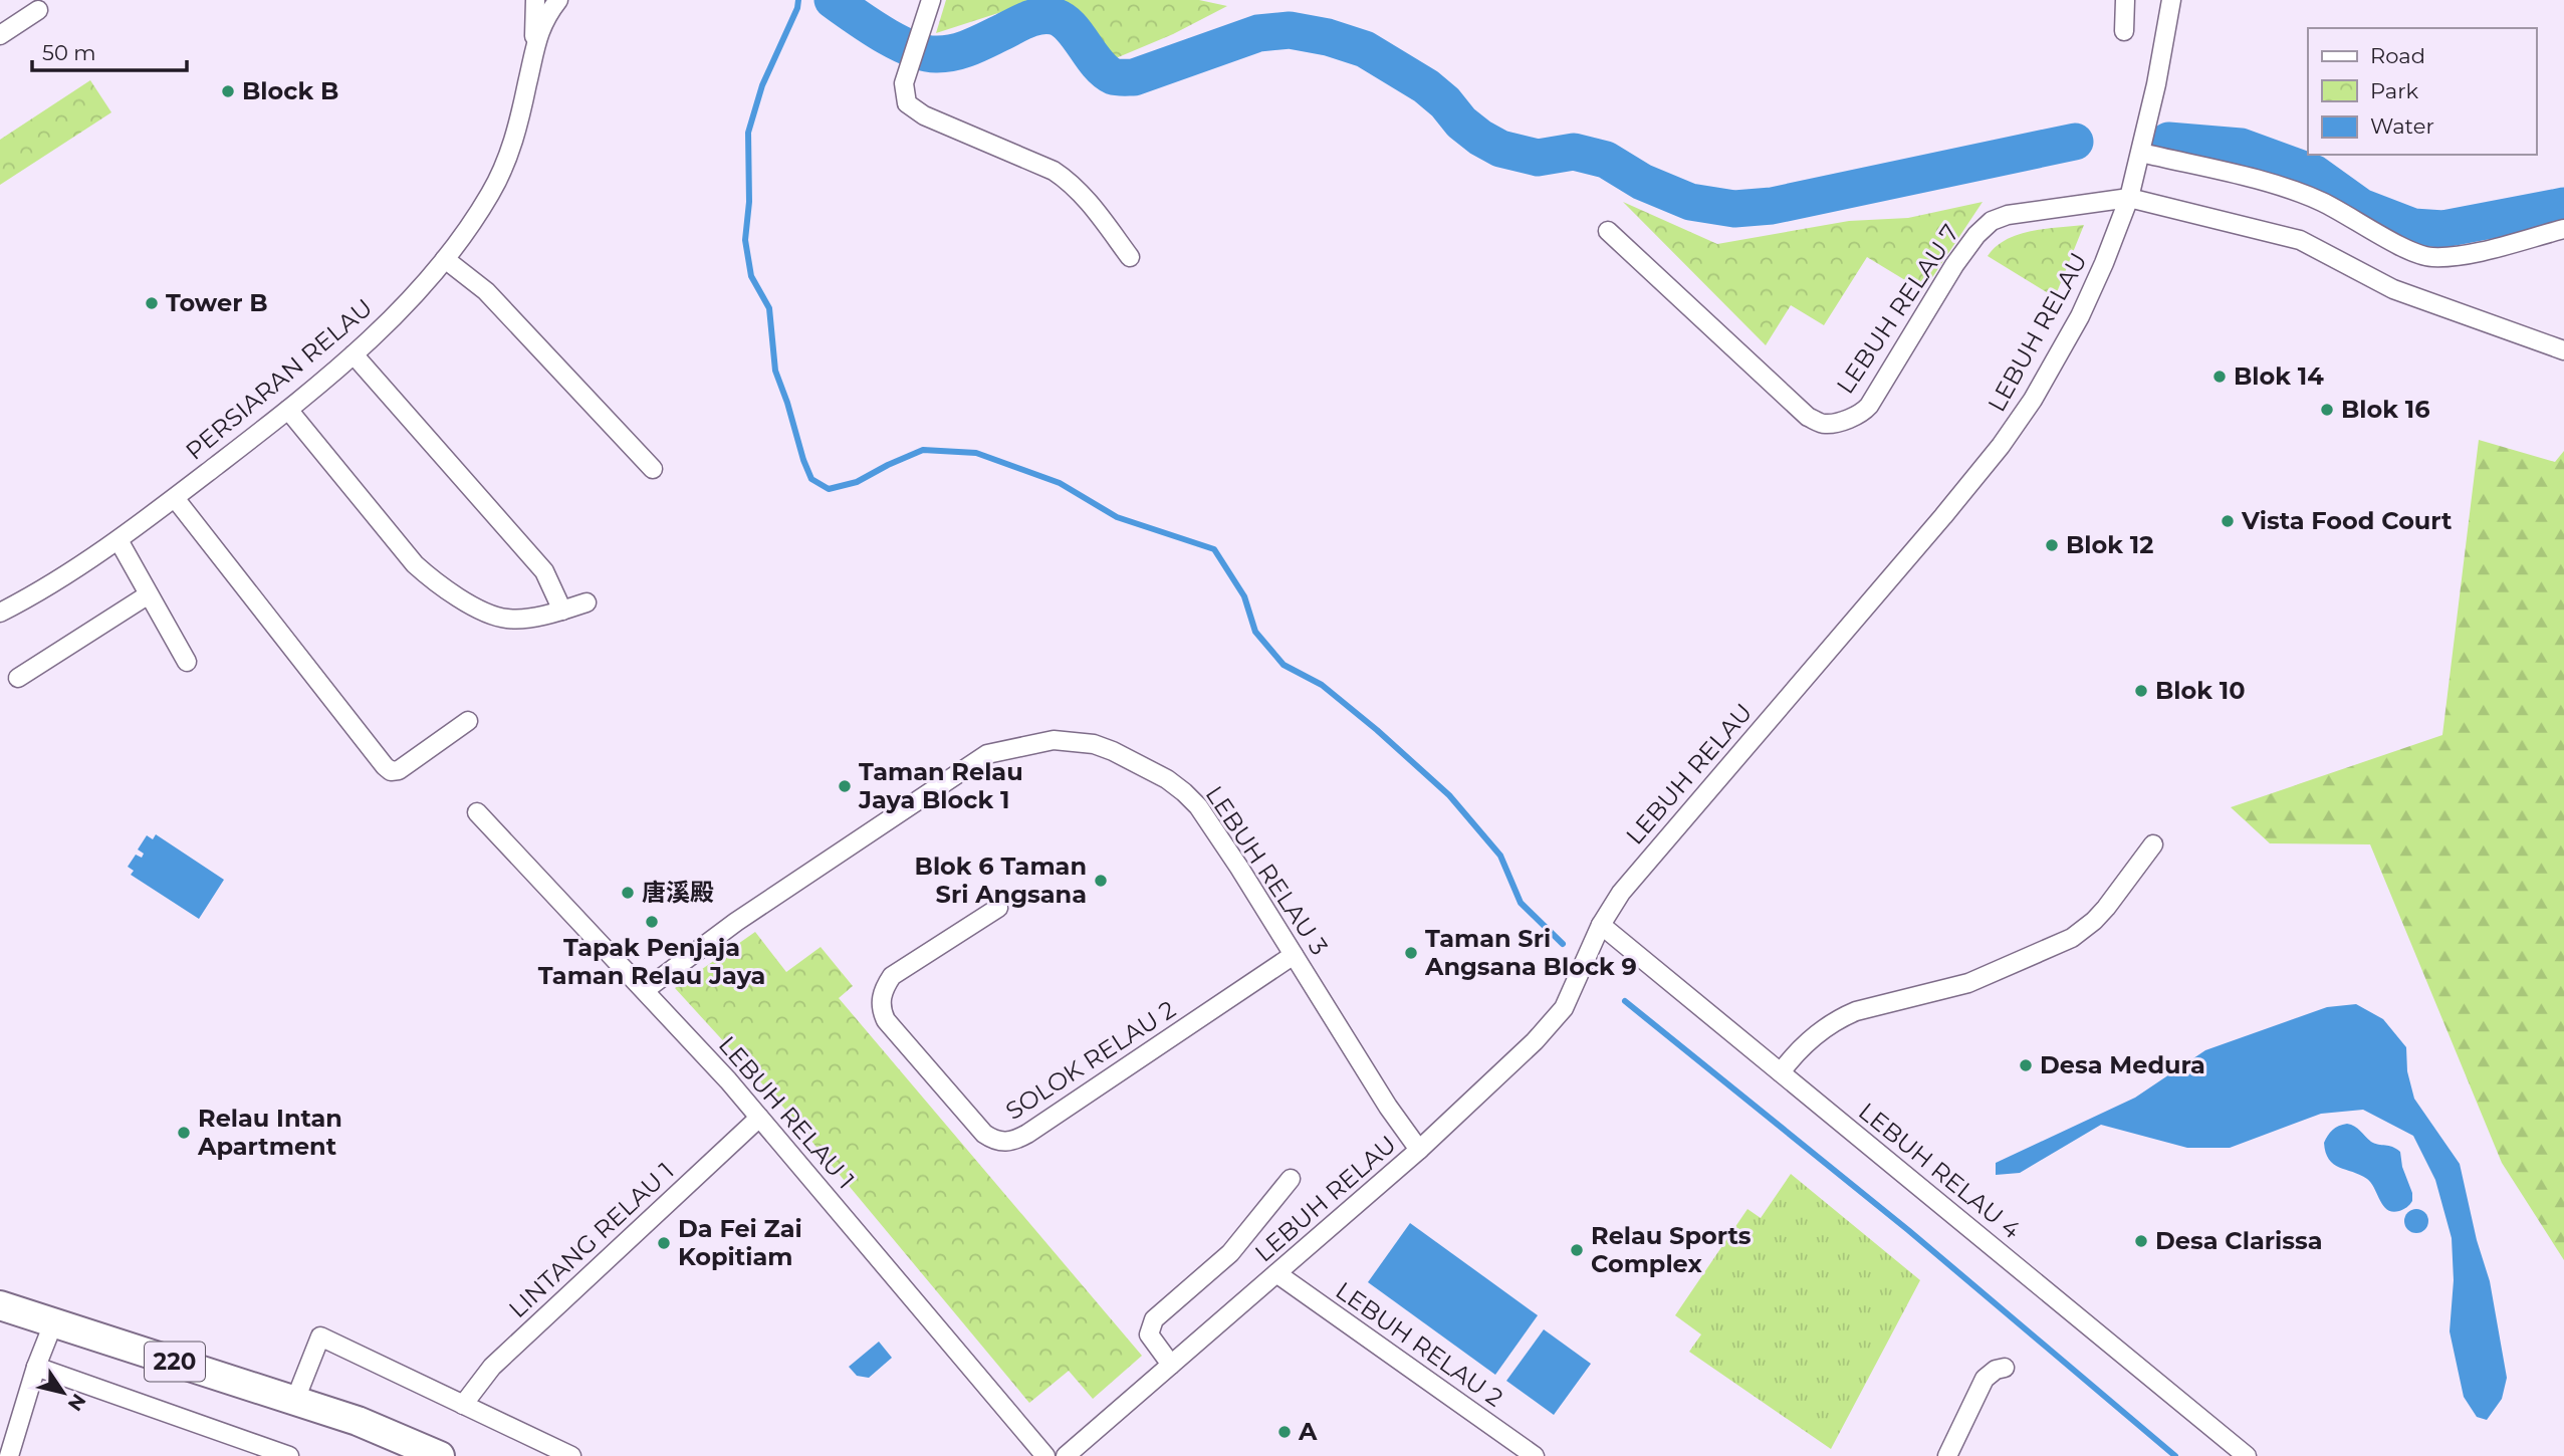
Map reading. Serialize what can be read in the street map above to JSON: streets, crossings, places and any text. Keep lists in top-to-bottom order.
{
  "streets": {
    "main road": ["220"],
    "street": [
      "LEBUH RELAU 7",
      "LEBUH RELAU",
      "PERSIARAN RELAU",
      "LEBUH RELAU 3",
      "SOLOK RELAU 2",
      "LEBUH RELAU 1",
      "LEBUH RELAU 4",
      "LINTANG RELAU 1",
      "LEBUH RELAU 2"
    ]
  },
  "crossings": [
    ["LEBUH RELAU 7", "LEBUH RELAU"],
    ["LEBUH RELAU", "LEBUH RELAU 3"],
    ["LEBUH RELAU", "LEBUH RELAU 4"],
    ["LEBUH RELAU", "LEBUH RELAU 2"],
    ["LEBUH RELAU 3", "SOLOK RELAU 2"],
    ["LEBUH RELAU 3", "LEBUH RELAU 1"],
    ["LEBUH RELAU 1", "LINTANG RELAU 1"]
  ],
  "places": [
    "Block B",
    "Tower B",
    "Blok 14",
    "Blok 16",
    "Vista Food Court",
    "Blok 12",
    "Blok 10",
    "Taman Relau Jaya Block 1",
    "Blok 6 Taman Sri Angsana",
    "唐溪殿",
    "Tapak Penjaja Taman Relau Jaya",
    "Taman Sri Angsana Block 9",
    "Desa Medura",
    "Relau Intan Apartment",
    "Desa Clarissa",
    "Da Fei Zai Kopitiam",
    "Relau Sports Complex",
    "A"
  ],
  "legend": ["Road", "Park", "Water"],
  "scale_bar": "50 m",
  "north": "bottom right"
}
